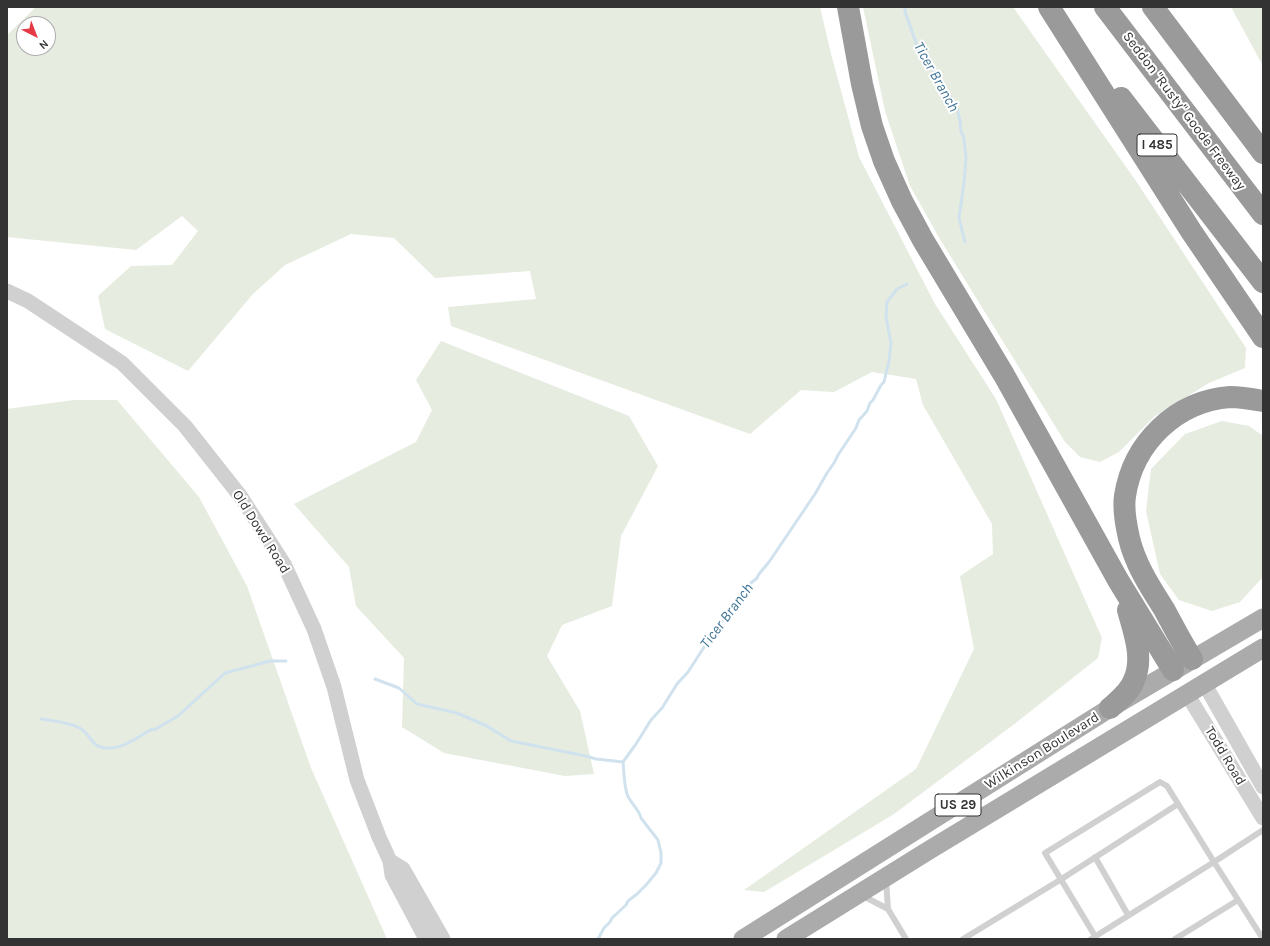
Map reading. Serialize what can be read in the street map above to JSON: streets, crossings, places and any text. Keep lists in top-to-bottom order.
{
  "streets": {
    "highway": ["Seddon \"Rusty\" Goode Freeway", "I 485"],
    "main road": ["Wilkinson Boulevard", "US 29"],
    "street": ["Old Dowd Road", "Todd Road"]
  },
  "crossings": [
    ["Wilkinson Boulevard", "Todd Road"]
  ],
  "water": ["Ticer Branch"],
  "north": "bottom right"
}
